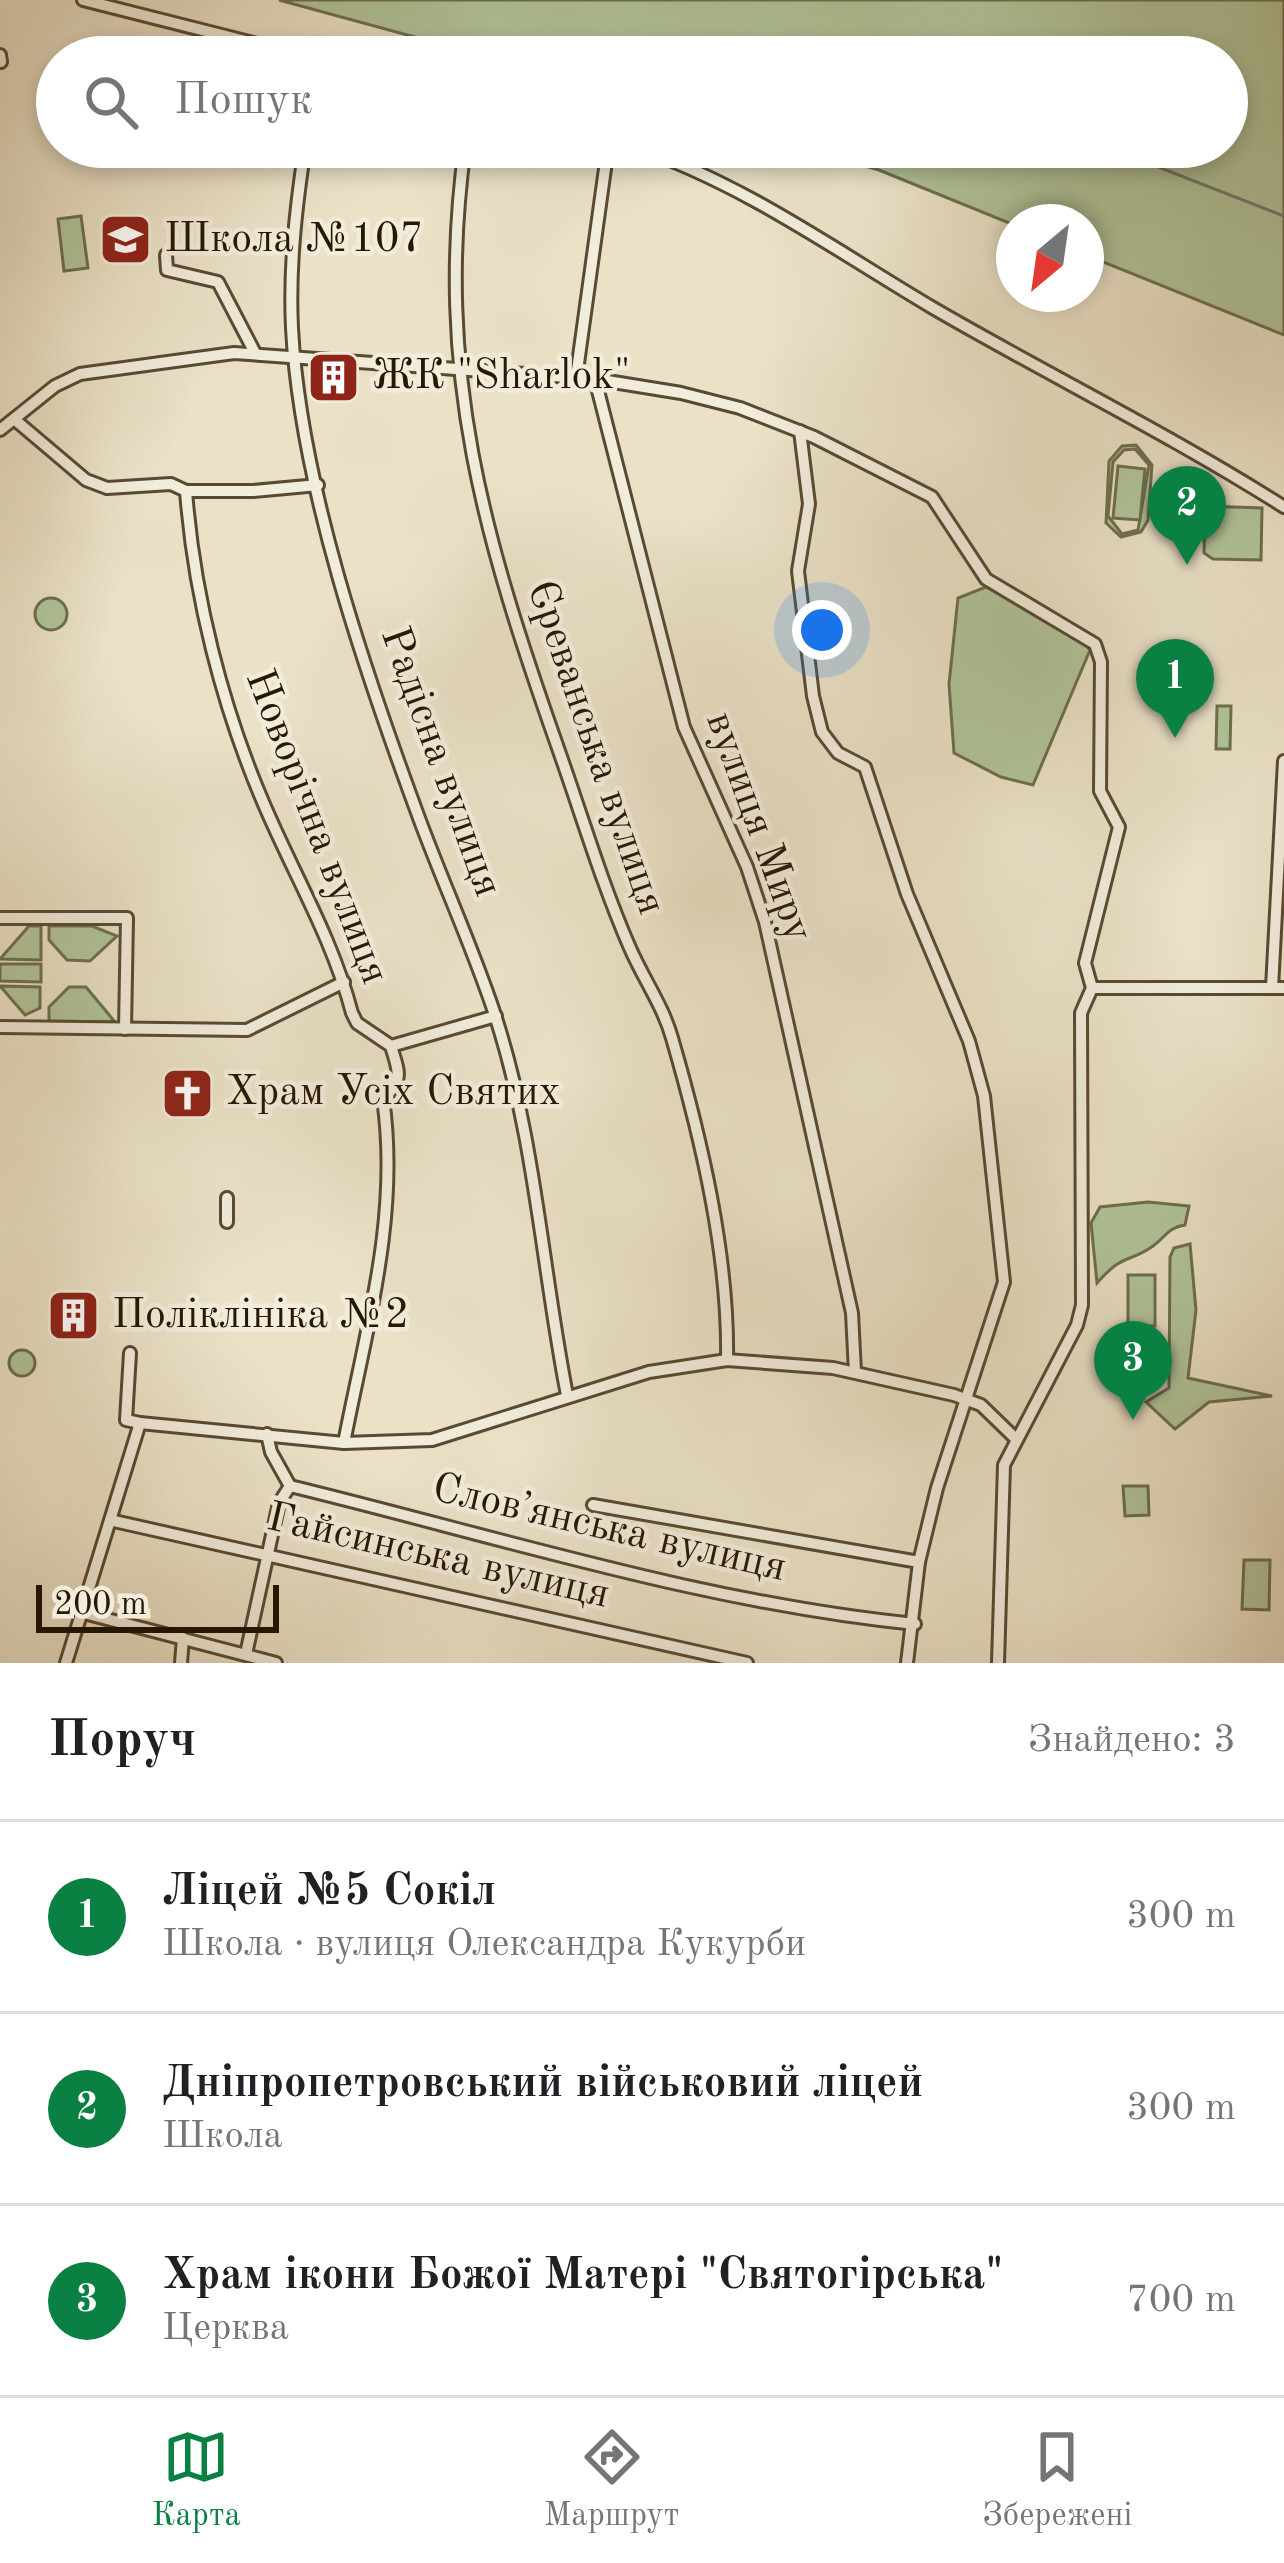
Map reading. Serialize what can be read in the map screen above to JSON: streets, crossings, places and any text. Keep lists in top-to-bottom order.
{
  "streets": {
    "street": [
      "Єреванська вулиця",
      "Радісна вулиця",
      "Новорічна вулиця",
      "вулиця Миру",
      "Словʼянська вулиця",
      "Гайсинська вулиця"
    ]
  },
  "places": {
    "school or university": ["Школа №107"],
    "building": ["ЖК \"Sharlok\"", "Поліклініка №2"],
    "church": ["Храм Усіх Святих"]
  },
  "scale_bar": "200 m",
  "north": "bottom left",
  "page": {
    "search": "Пошук",
    "pins": ["2", "1", "3"],
    "scale": "200 m",
    "heading": ["Поруч", "Знайдено: 3"],
    "list": [
      {
        "mark": "1",
        "name": "Ліцей №5 Сокіл",
        "note": "Школа · вулиця Олександра Кукурби",
        "value": "300 m"
      },
      {
        "mark": "2",
        "name": "Дніпропетровський військовий ліцей",
        "note": "Школа",
        "value": "300 m"
      },
      {
        "mark": "3",
        "name": "Храм ікони Божої Матері \"Святогірська\"",
        "note": "Церква",
        "value": "700 m"
      }
    ],
    "nav": ["Карта", "Маршрут", "Збережені"]
  }
}
